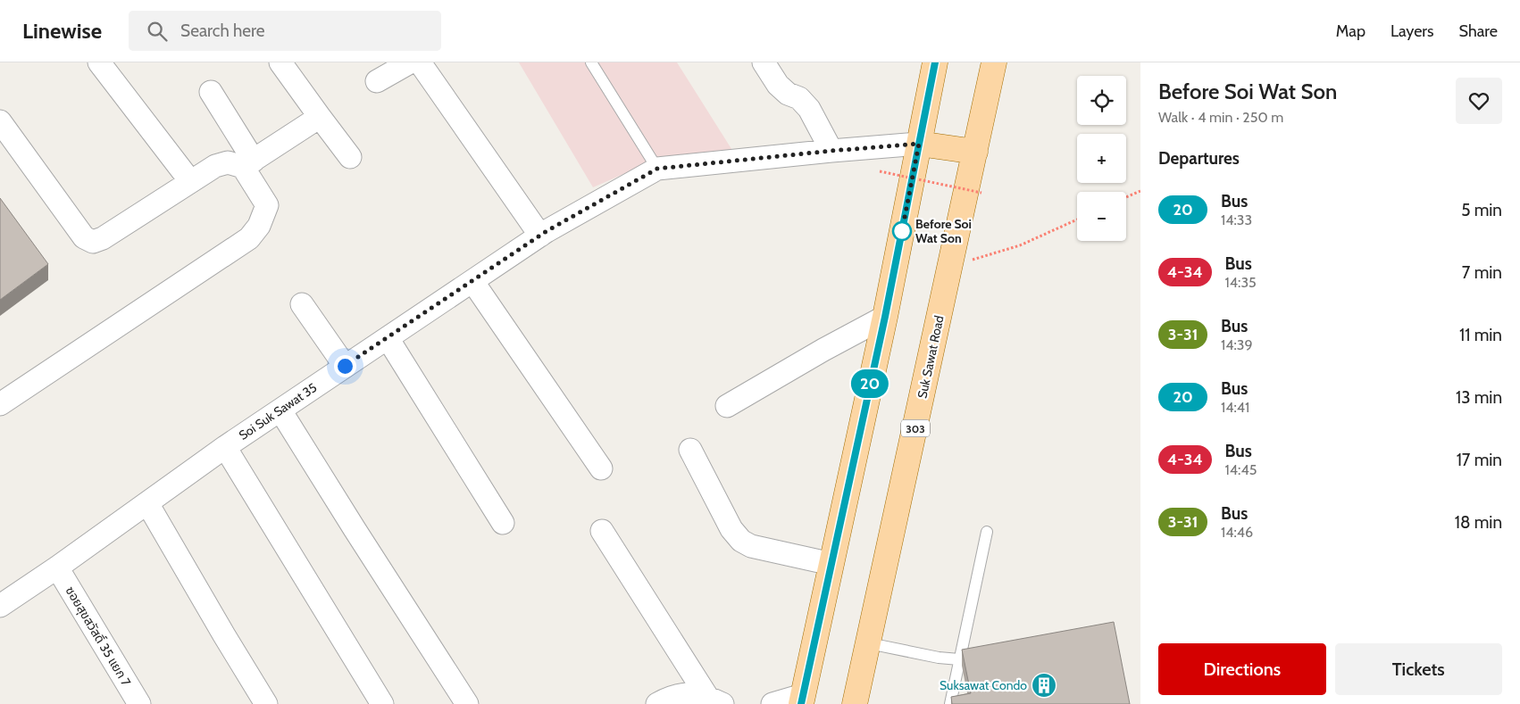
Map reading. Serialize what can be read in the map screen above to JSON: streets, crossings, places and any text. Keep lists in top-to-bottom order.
{
  "streets": {
    "main road": ["Suk Sawat Road", "303"],
    "street": ["Soi Suk Sawat 35", "ซอยสุขสวัสดิ์ 35 แยก 7"]
  },
  "crossings": [
    ["Soi Suk Sawat 35", "ซอยสุขสวัสดิ์ 35 แยก 7"]
  ],
  "places": {
    "other": ["Before Soi Wat Son"],
    "building": ["Suksawat Condo"]
  },
  "lines": ["bus line 20"],
  "page": {
    "header": "Linewise",
    "search": "Search here",
    "nav": ["Map", "Layers", "Share"],
    "on_map": "20",
    "heading": [
      ["Before Soi Wat Son", "Walk · 4 min · 250 m"],
      "Departures"
    ],
    "map_buttons": ["+", "−"],
    "list": [
      {
        "mark": "20",
        "name": "Bus",
        "note": "14:33",
        "value": "5 min"
      },
      {
        "mark": "4-34",
        "name": "Bus",
        "note": "14:35",
        "value": "7 min"
      },
      {
        "mark": "3-31",
        "name": "Bus",
        "note": "14:39",
        "value": "11 min"
      },
      {
        "mark": "20",
        "name": "Bus",
        "note": "14:41",
        "value": "13 min"
      },
      {
        "mark": "4-34",
        "name": "Bus",
        "note": "14:45",
        "value": "17 min"
      },
      {
        "mark": "3-31",
        "name": "Bus",
        "note": "14:46",
        "value": "18 min"
      }
    ],
    "buttons": ["Directions", "Tickets"]
  }
}
